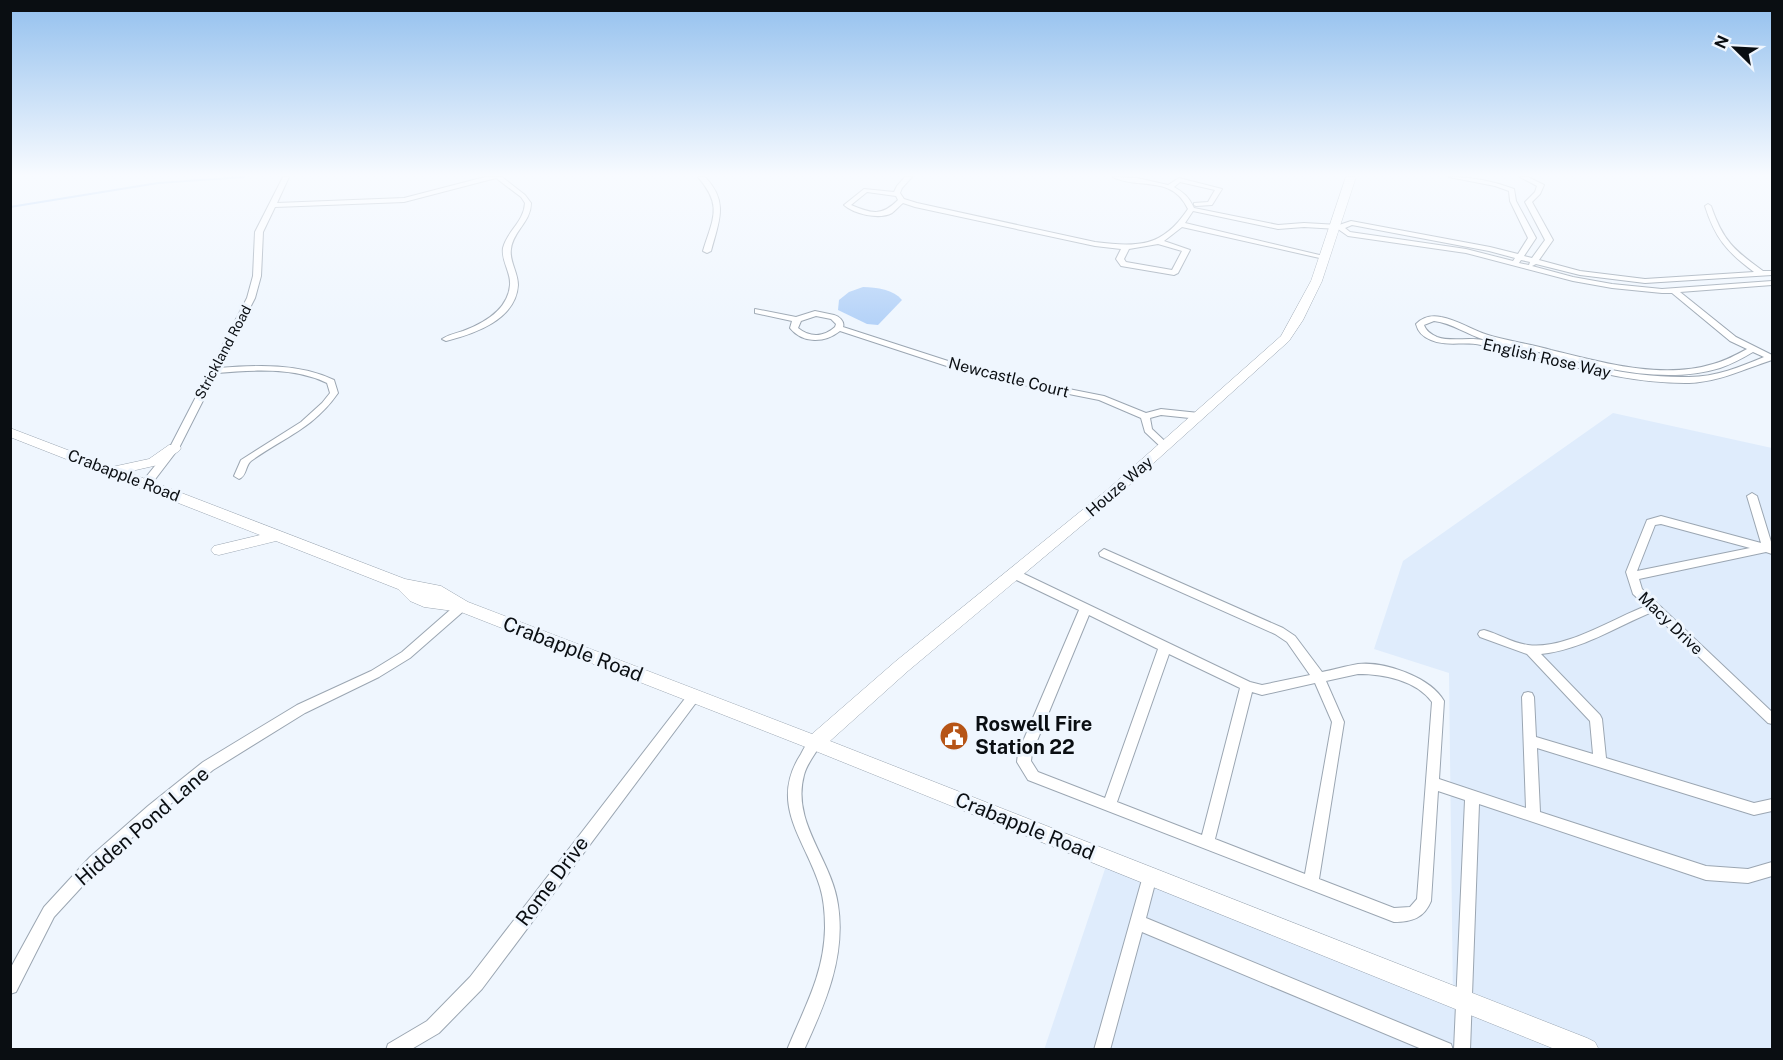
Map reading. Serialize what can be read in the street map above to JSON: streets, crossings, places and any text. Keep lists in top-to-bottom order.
{
  "streets": {
    "street": [
      "Strickland Road",
      "English Rose Way",
      "Newcastle Court",
      "Crabapple Road",
      "Houze Way",
      "Macy Drive",
      "Hidden Pond Lane",
      "Rome Drive"
    ]
  },
  "crossings": [
    ["Strickland Road", "Crabapple Road"],
    ["Crabapple Road", "Houze Way"],
    ["Crabapple Road", "Hidden Pond Lane"],
    ["Crabapple Road", "Rome Drive"]
  ],
  "places": {
    "public building": ["Roswell Fire Station 22"]
  },
  "north": "top left"
}
